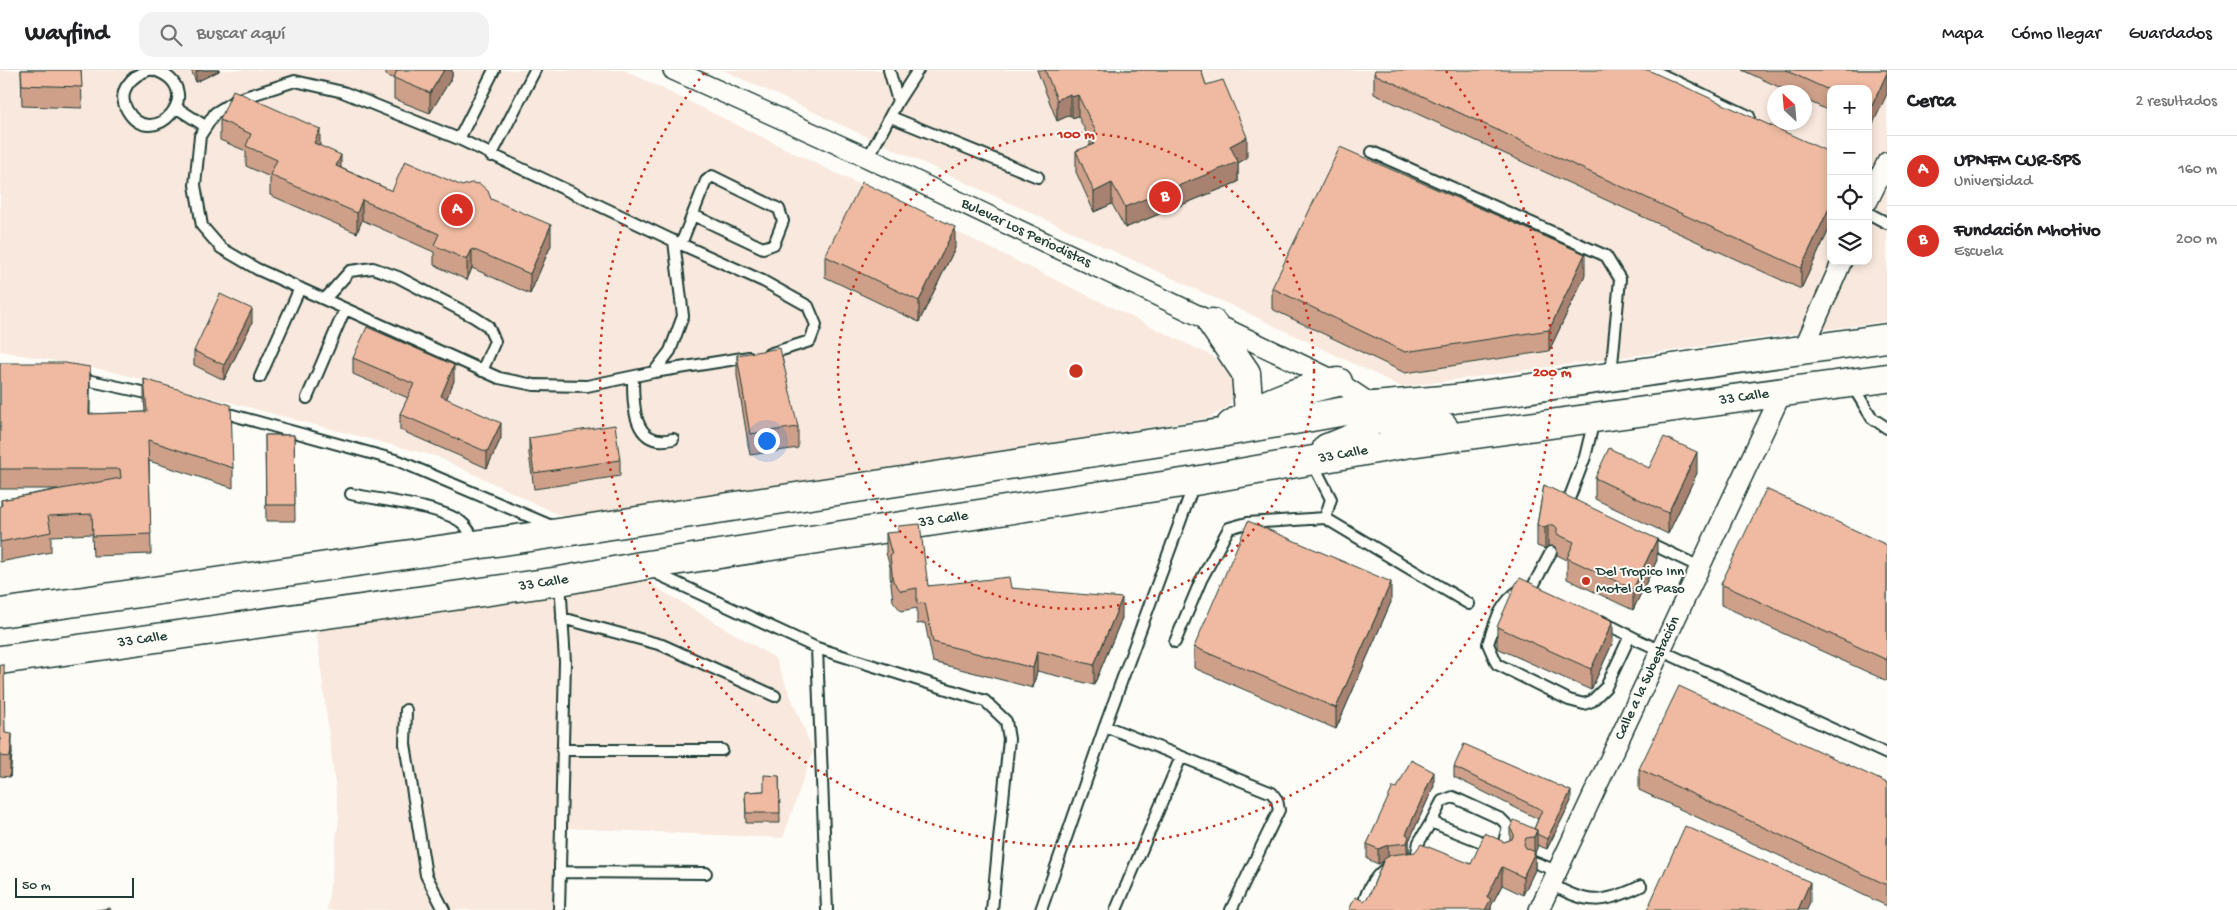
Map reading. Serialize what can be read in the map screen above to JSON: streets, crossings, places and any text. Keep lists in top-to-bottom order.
{
  "streets": {
    "main road": ["33 Calle"],
    "street": ["Bulevar Los Periodistas", "Calle a la Subestación"]
  },
  "crossings": [
    ["33 Calle", "Calle a la Subestación"]
  ],
  "places": ["Del Tropico Inn Motel de Paso"],
  "scale_bar": "50 m",
  "north": "top left",
  "page": {
    "header": "Wayfind",
    "search": "Buscar aquí",
    "nav": ["Mapa", "Cómo llegar", "Guardados"],
    "heading": ["Cerca", "2 resultados"],
    "map_buttons": ["+", "−"],
    "list": [
      {
        "mark": "A",
        "name": "UPNFM CUR-SPS",
        "note": "Universidad",
        "value": "160 m"
      },
      {
        "mark": "B",
        "name": "Fundación Mhotivo",
        "note": "Escuela",
        "value": "200 m"
      }
    ],
    "pins": ["B", "A"],
    "scale": "50 m"
  },
  "rings": ["100 m", "200 m"]
}
